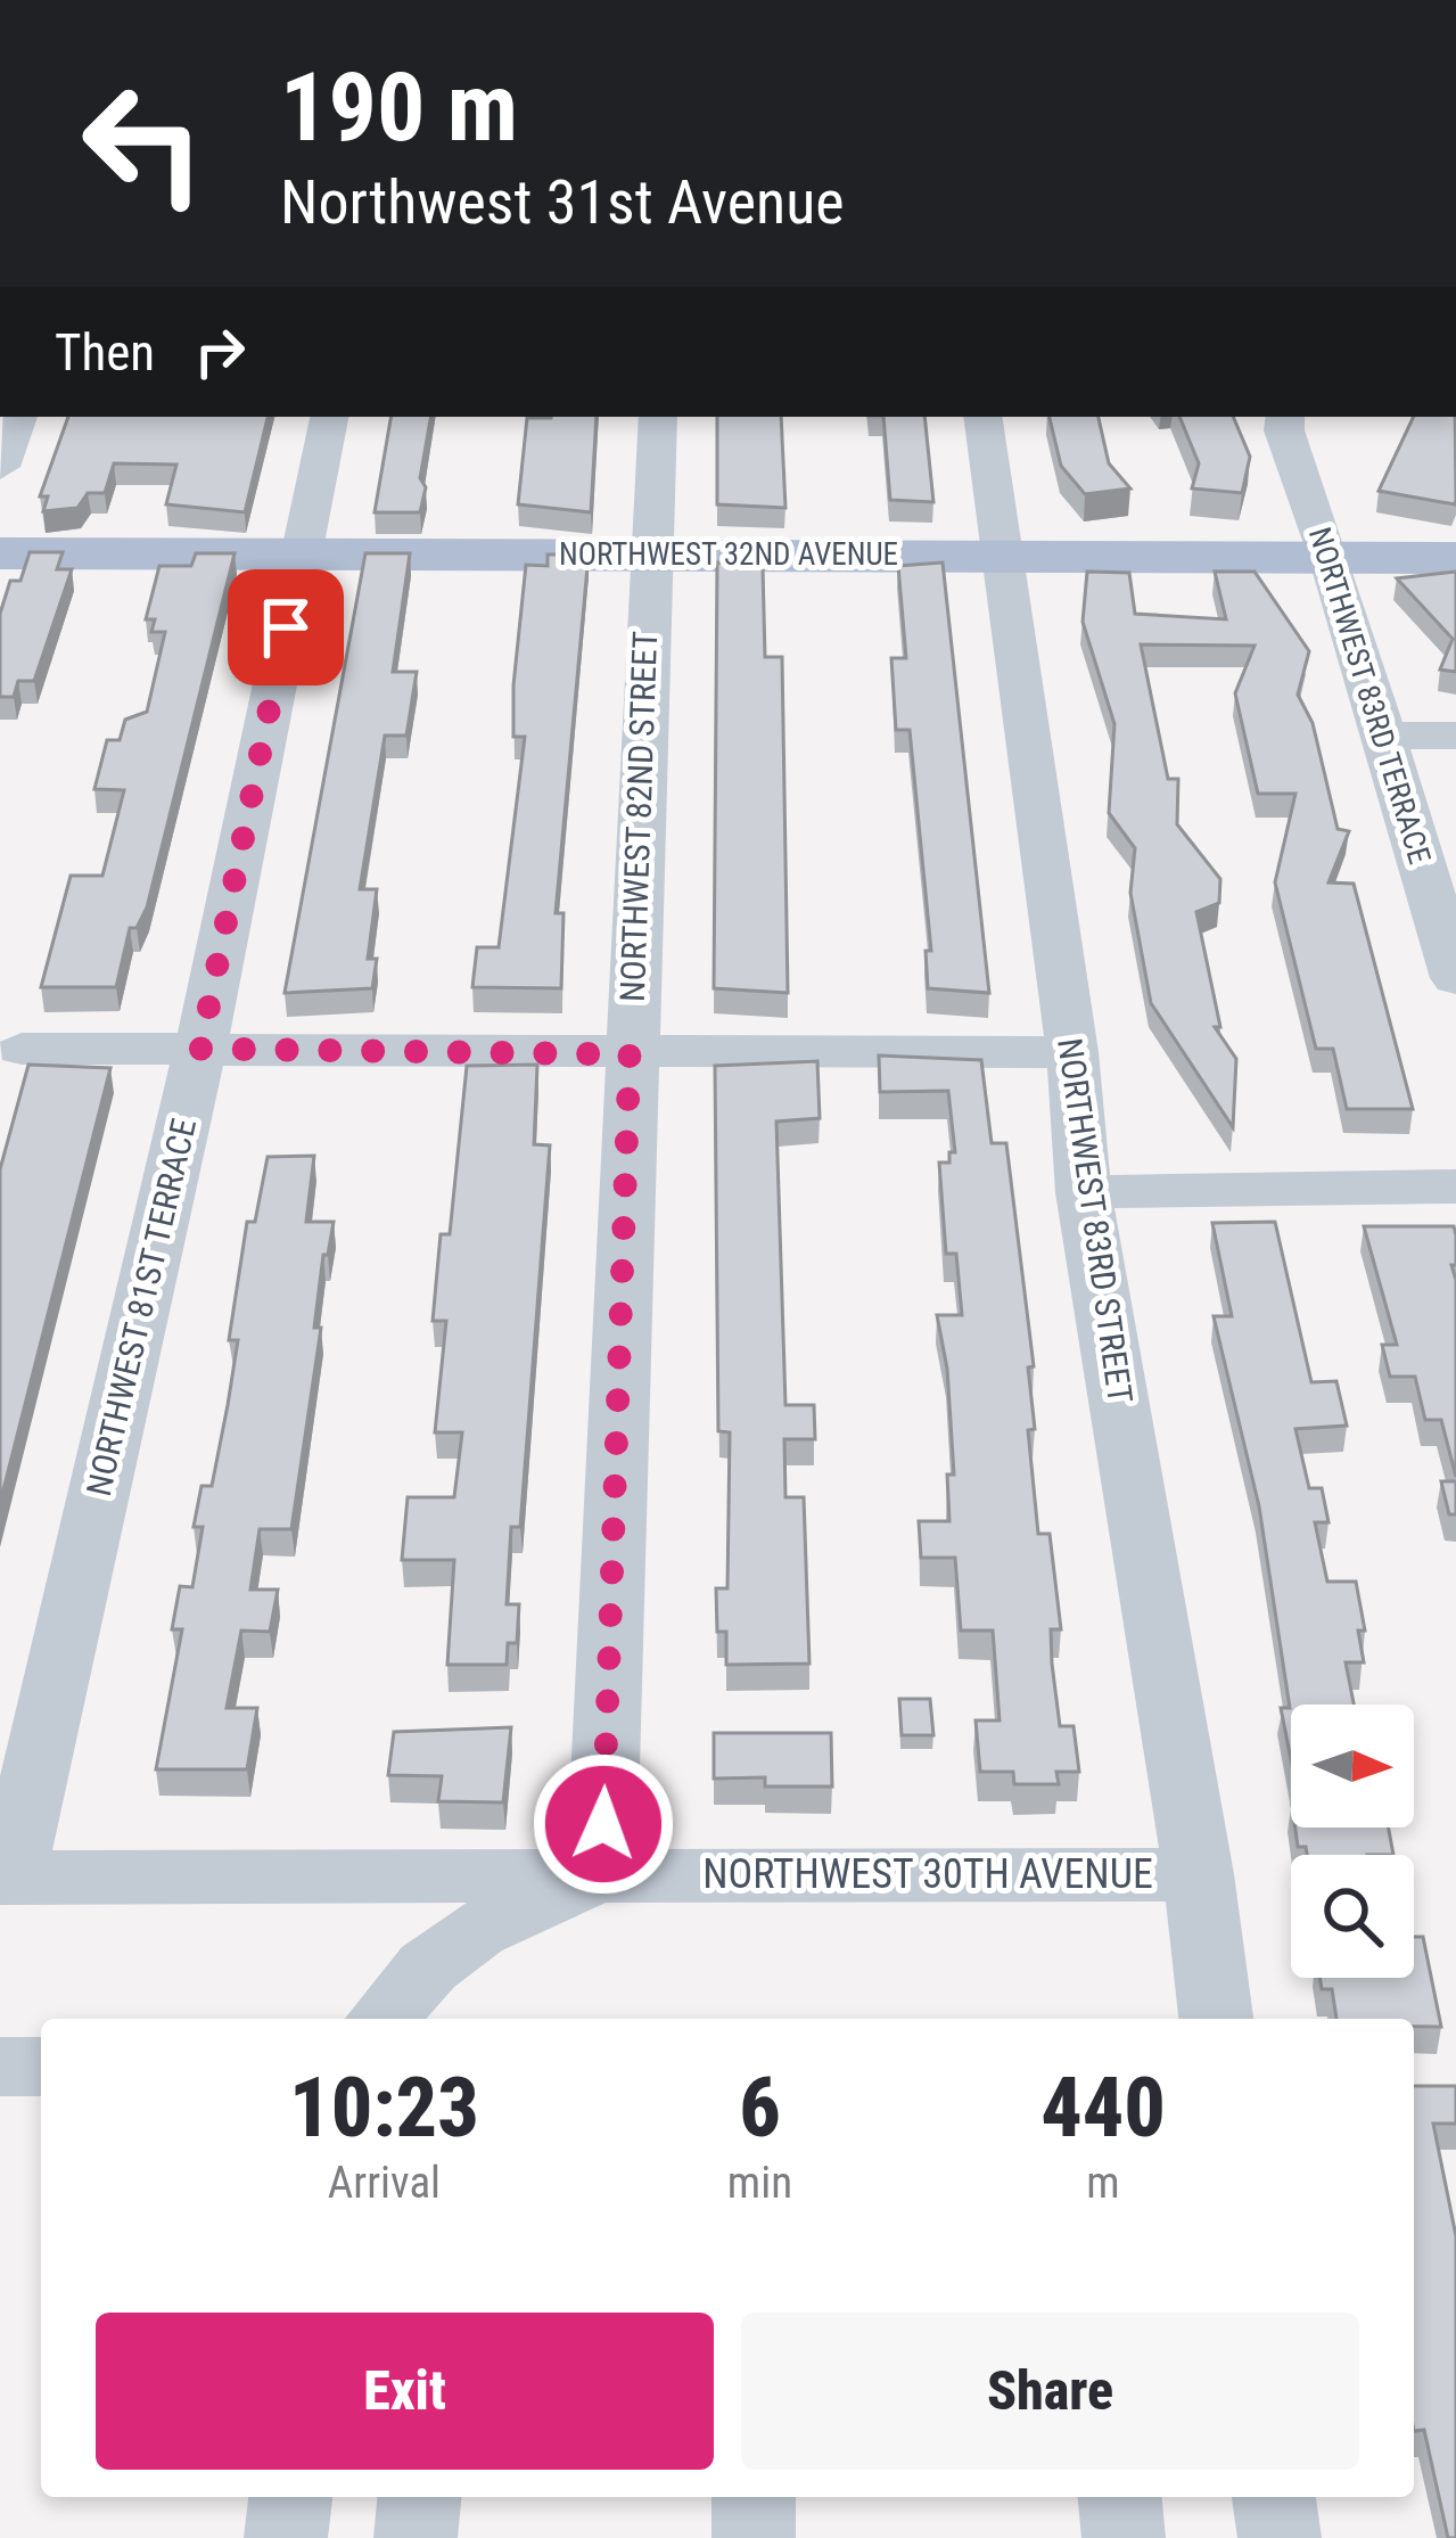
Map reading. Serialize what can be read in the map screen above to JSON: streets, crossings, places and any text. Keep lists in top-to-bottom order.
{
  "streets": {
    "main road": ["NORTHWEST 32ND AVENUE"],
    "street": [
      "NORTHWEST 83RD TERRACE",
      "NORTHWEST 82ND STREET",
      "NORTHWEST 83RD STREET",
      "NORTHWEST 81ST TERRACE",
      "NORTHWEST 30TH AVENUE"
    ]
  },
  "crossings": [
    ["NORTHWEST 32ND AVENUE", "NORTHWEST 83RD TERRACE"],
    ["NORTHWEST 32ND AVENUE", "NORTHWEST 82ND STREET"],
    ["NORTHWEST 32ND AVENUE", "NORTHWEST 83RD STREET"],
    ["NORTHWEST 32ND AVENUE", "NORTHWEST 81ST TERRACE"],
    ["NORTHWEST 82ND STREET", "NORTHWEST 30TH AVENUE"],
    ["NORTHWEST 83RD STREET", "NORTHWEST 30TH AVENUE"],
    ["NORTHWEST 81ST TERRACE", "NORTHWEST 30TH AVENUE"]
  ],
  "north": "right",
  "page": {
    "turn": ["190 m", "Northwest 31st Avenue"],
    "then": "Then",
    "eta": [
      "10:23",
      "Arrival",
      "6",
      "min",
      "440",
      "m"
    ],
    "buttons": ["Exit", "Share"]
  }
}
